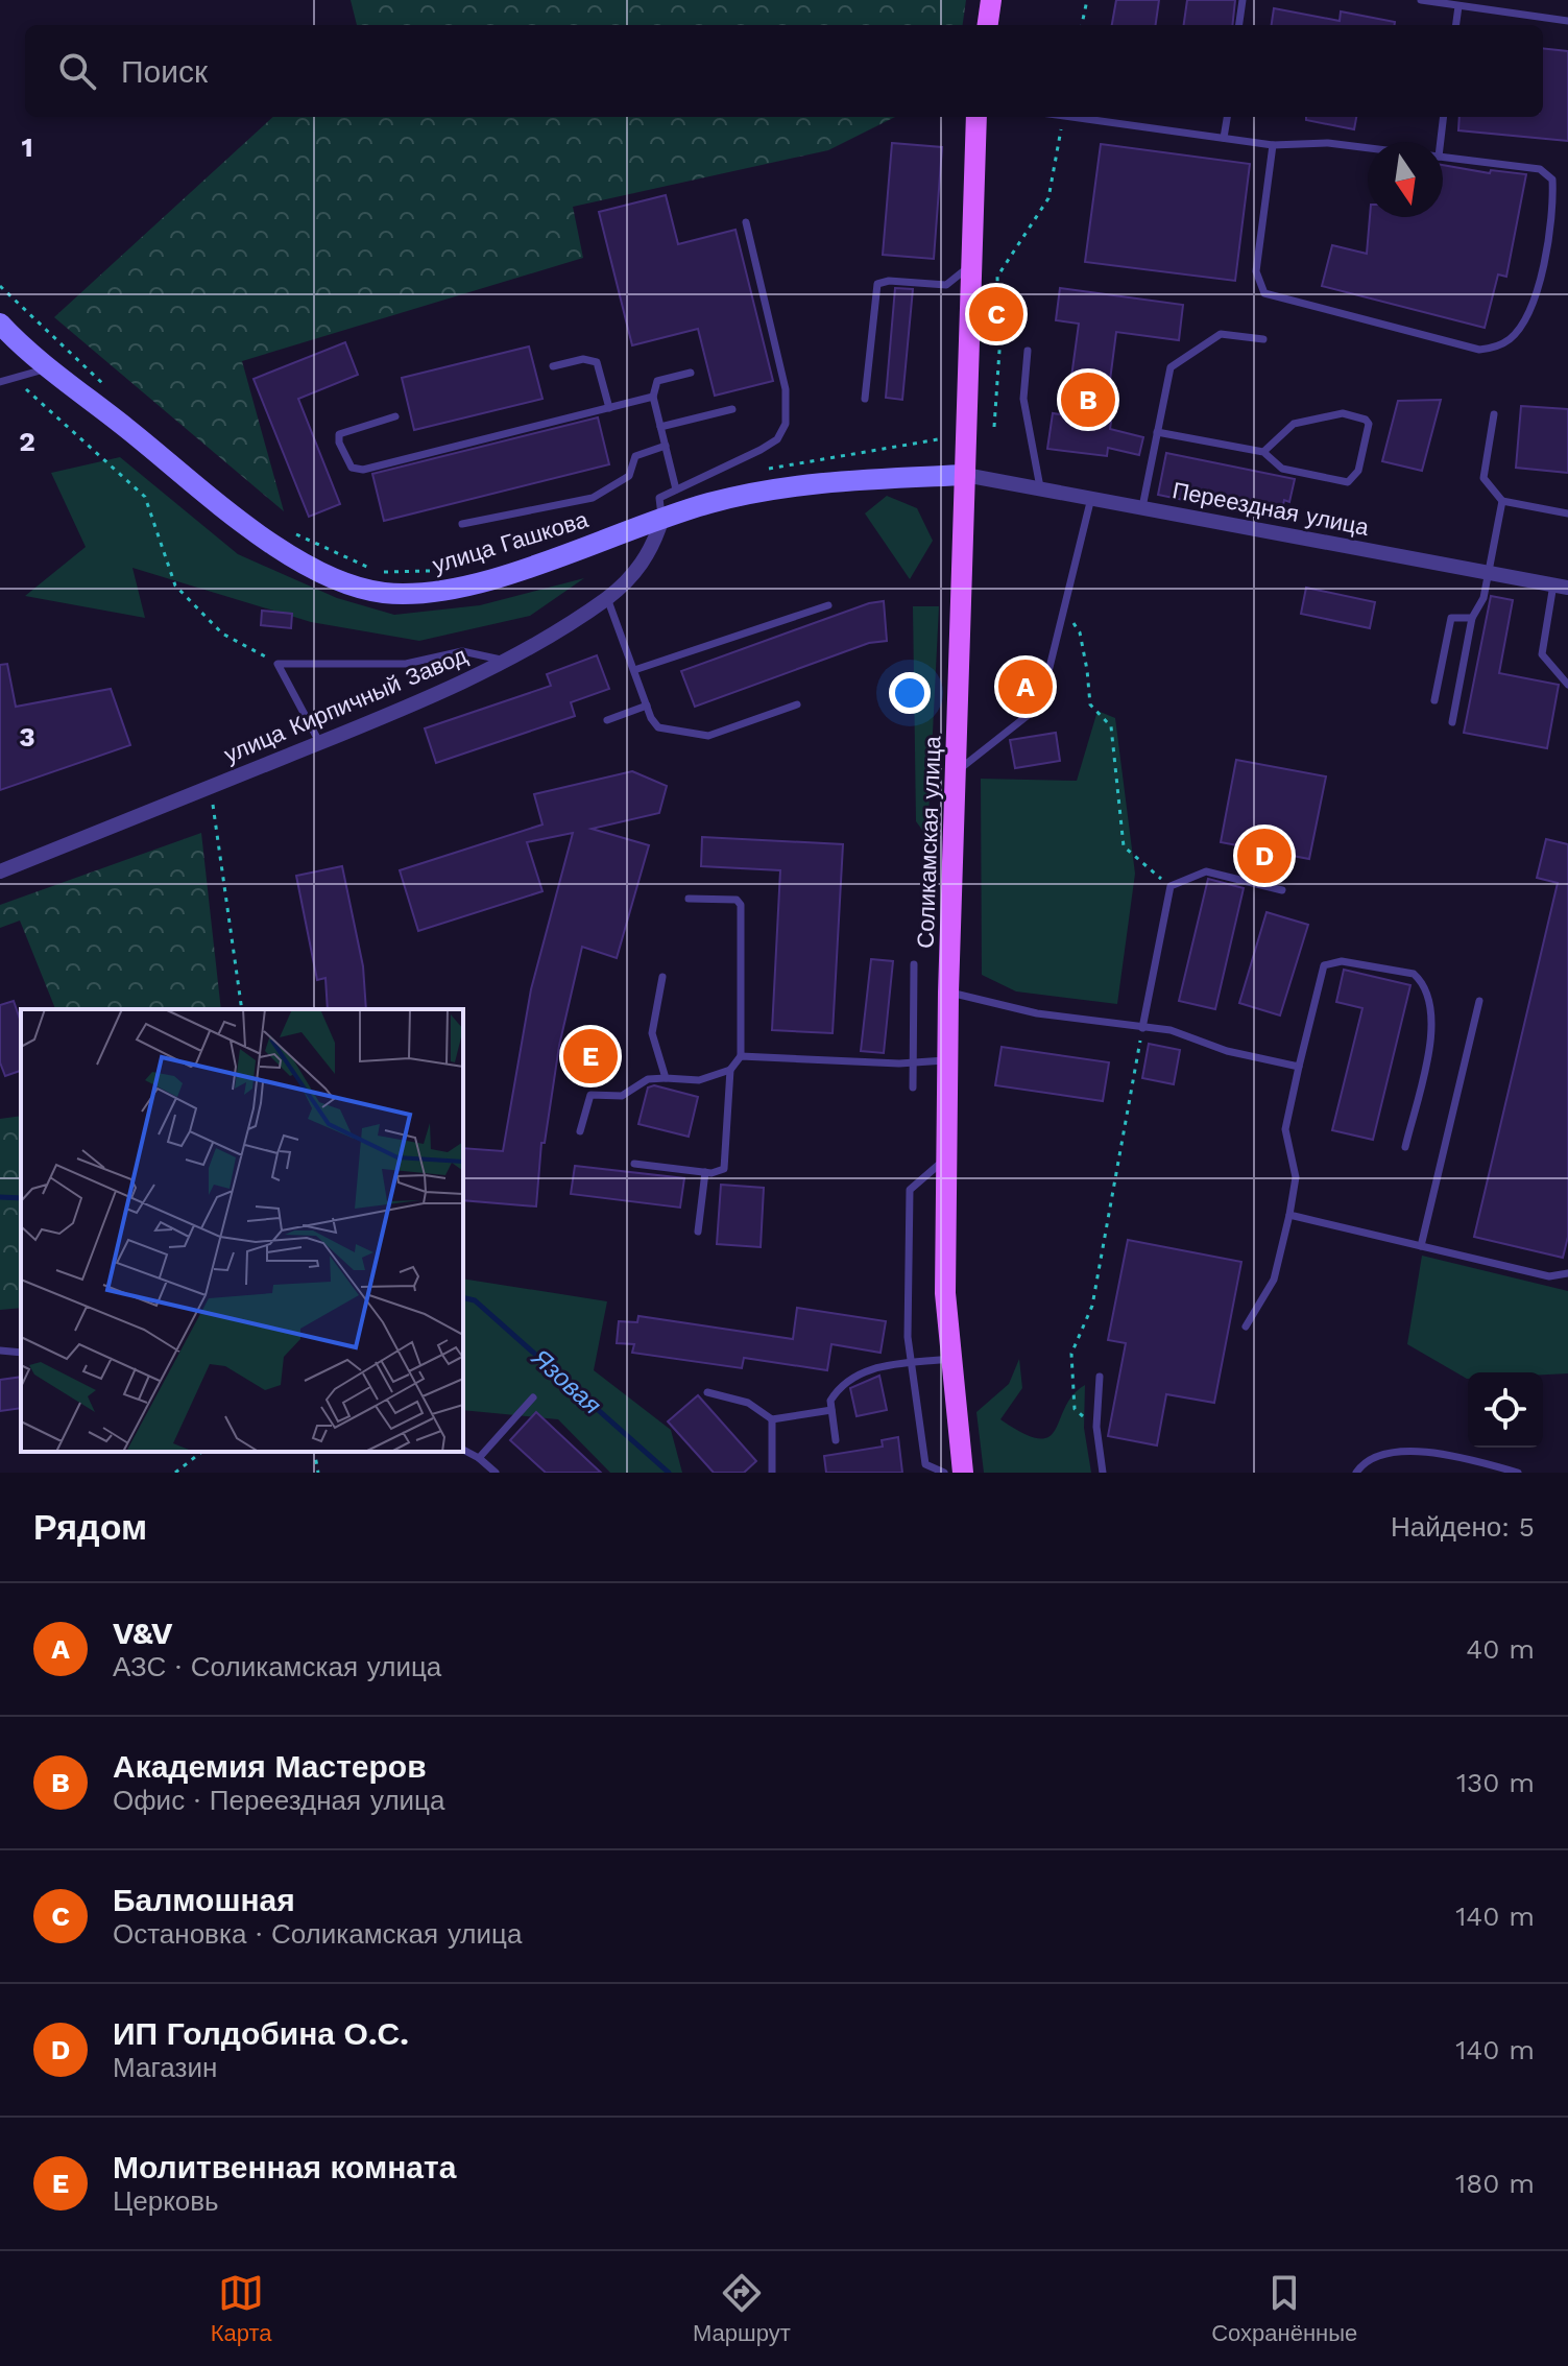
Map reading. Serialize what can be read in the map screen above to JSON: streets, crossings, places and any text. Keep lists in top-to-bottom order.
{
  "streets": {
    "main road": ["Соликамская улица"],
    "street": ["Переездная улица", "улица Гашкова", "улица Кирпичный Завод"]
  },
  "crossings": [
    ["Переездная улица", "улица Гашкова"],
    ["Переездная улица", "Соликамская улица"],
    ["улица Гашкова", "улица Кирпичный Завод"],
    ["улица Гашкова", "Соликамская улица"]
  ],
  "water": ["Язовая"],
  "north": "bottom",
  "page": {
    "search": "Поиск",
    "pins": [
      "C",
      "B",
      "A",
      "D",
      "E"
    ],
    "heading": ["Рядом", "Найдено: 5"],
    "list": [
      {
        "mark": "A",
        "name": "V&V",
        "note": "АЗС · Соликамская улица",
        "value": "40 m"
      },
      {
        "mark": "B",
        "name": "Академия Мастеров",
        "note": "Офис · Переездная улица",
        "value": "130 m"
      },
      {
        "mark": "C",
        "name": "Балмошная",
        "note": "Остановка · Соликамская улица",
        "value": "140 m"
      },
      {
        "mark": "D",
        "name": "ИП Голдобина О.С.",
        "note": "Магазин",
        "value": "140 m"
      },
      {
        "mark": "E",
        "name": "Молитвенная комната",
        "note": "Церковь",
        "value": "180 m"
      }
    ],
    "nav": ["Карта", "Маршрут", "Сохранённые"]
  },
  "grid": {
    "rows": ["1", "2", "3"]
  }
}
